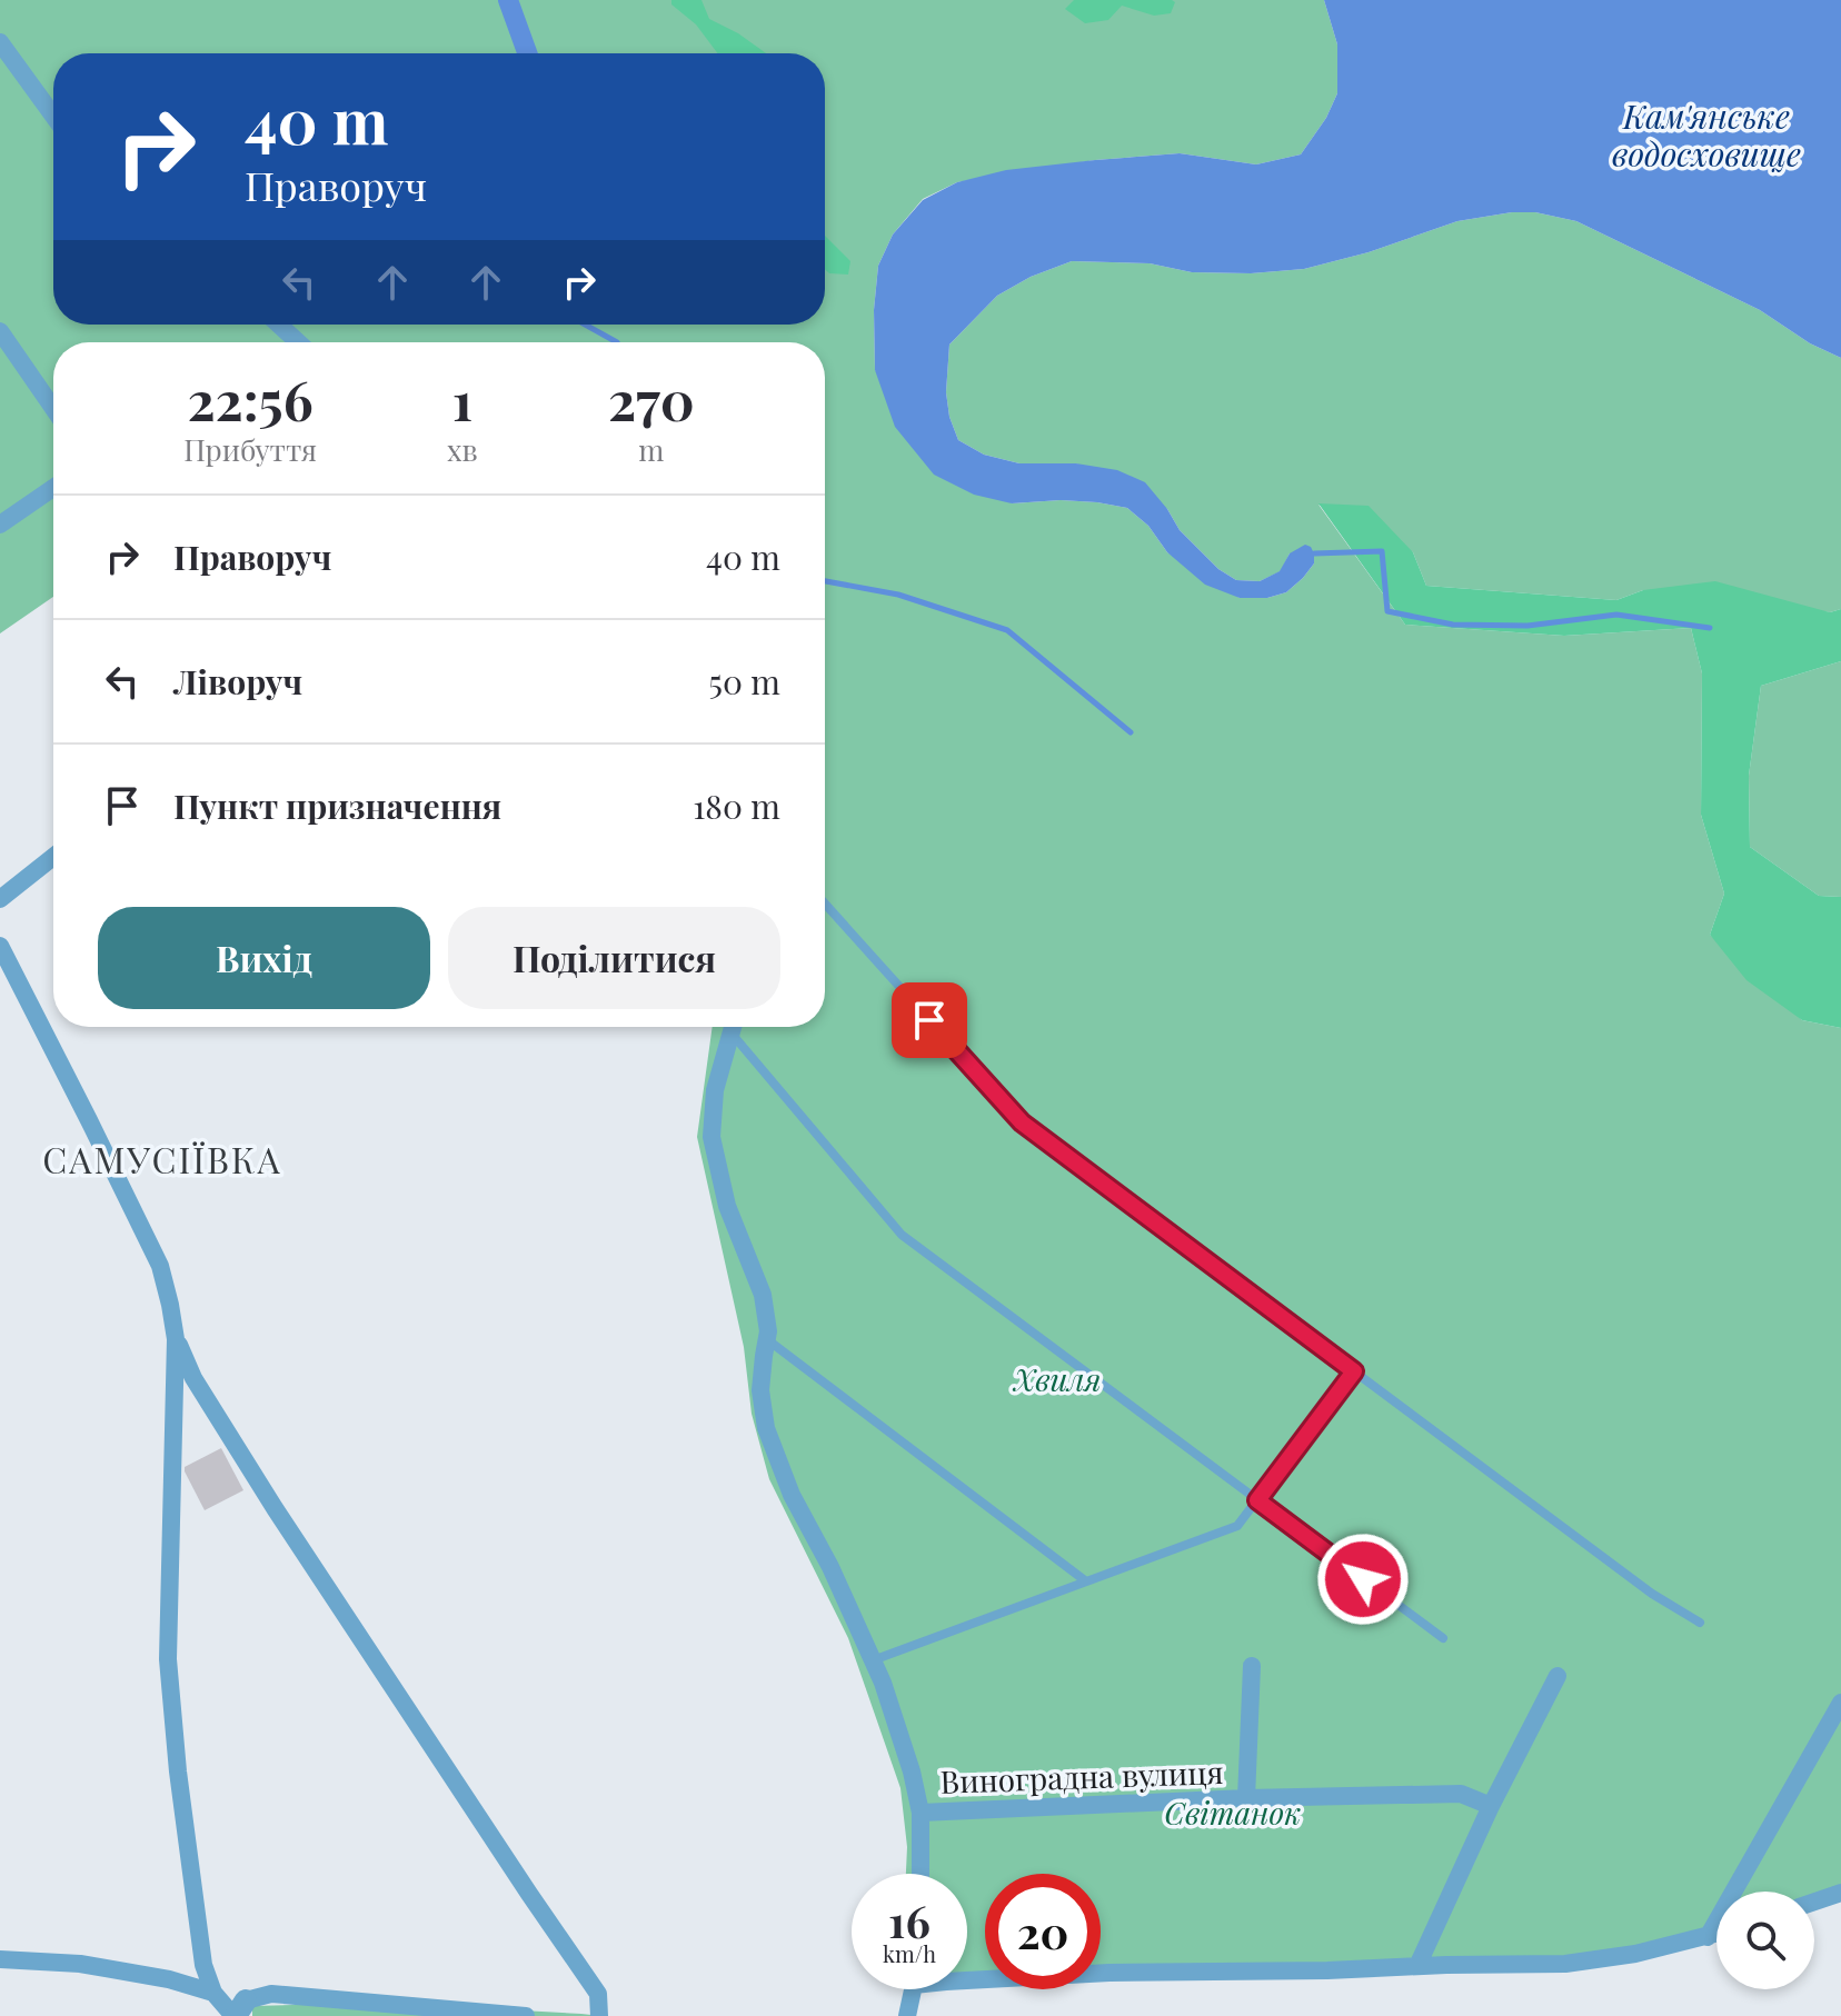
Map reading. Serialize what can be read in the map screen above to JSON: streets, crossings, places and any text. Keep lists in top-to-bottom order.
{
  "streets": {
    "street": ["Виноградна вулиця"]
  },
  "districts": ["САМУСІЇВКА"],
  "water": ["Кам'янське водосховище"],
  "parks": ["Хвиля", "Світанок"],
  "page": {
    "turn": ["40 m", "Праворуч"],
    "eta": [
      "22:56",
      "Прибуття",
      "1",
      "хв",
      "270",
      "m"
    ],
    "list": [
      {
        "name": "Праворуч",
        "value": "40 m"
      },
      {
        "name": "Ліворуч",
        "value": "50 m"
      },
      {
        "name": "Пункт призначення",
        "value": "180 m"
      }
    ],
    "buttons": ["Вихід", "Поділитися"],
    "speed": "16 km/h",
    "limit": "20"
  }
}
